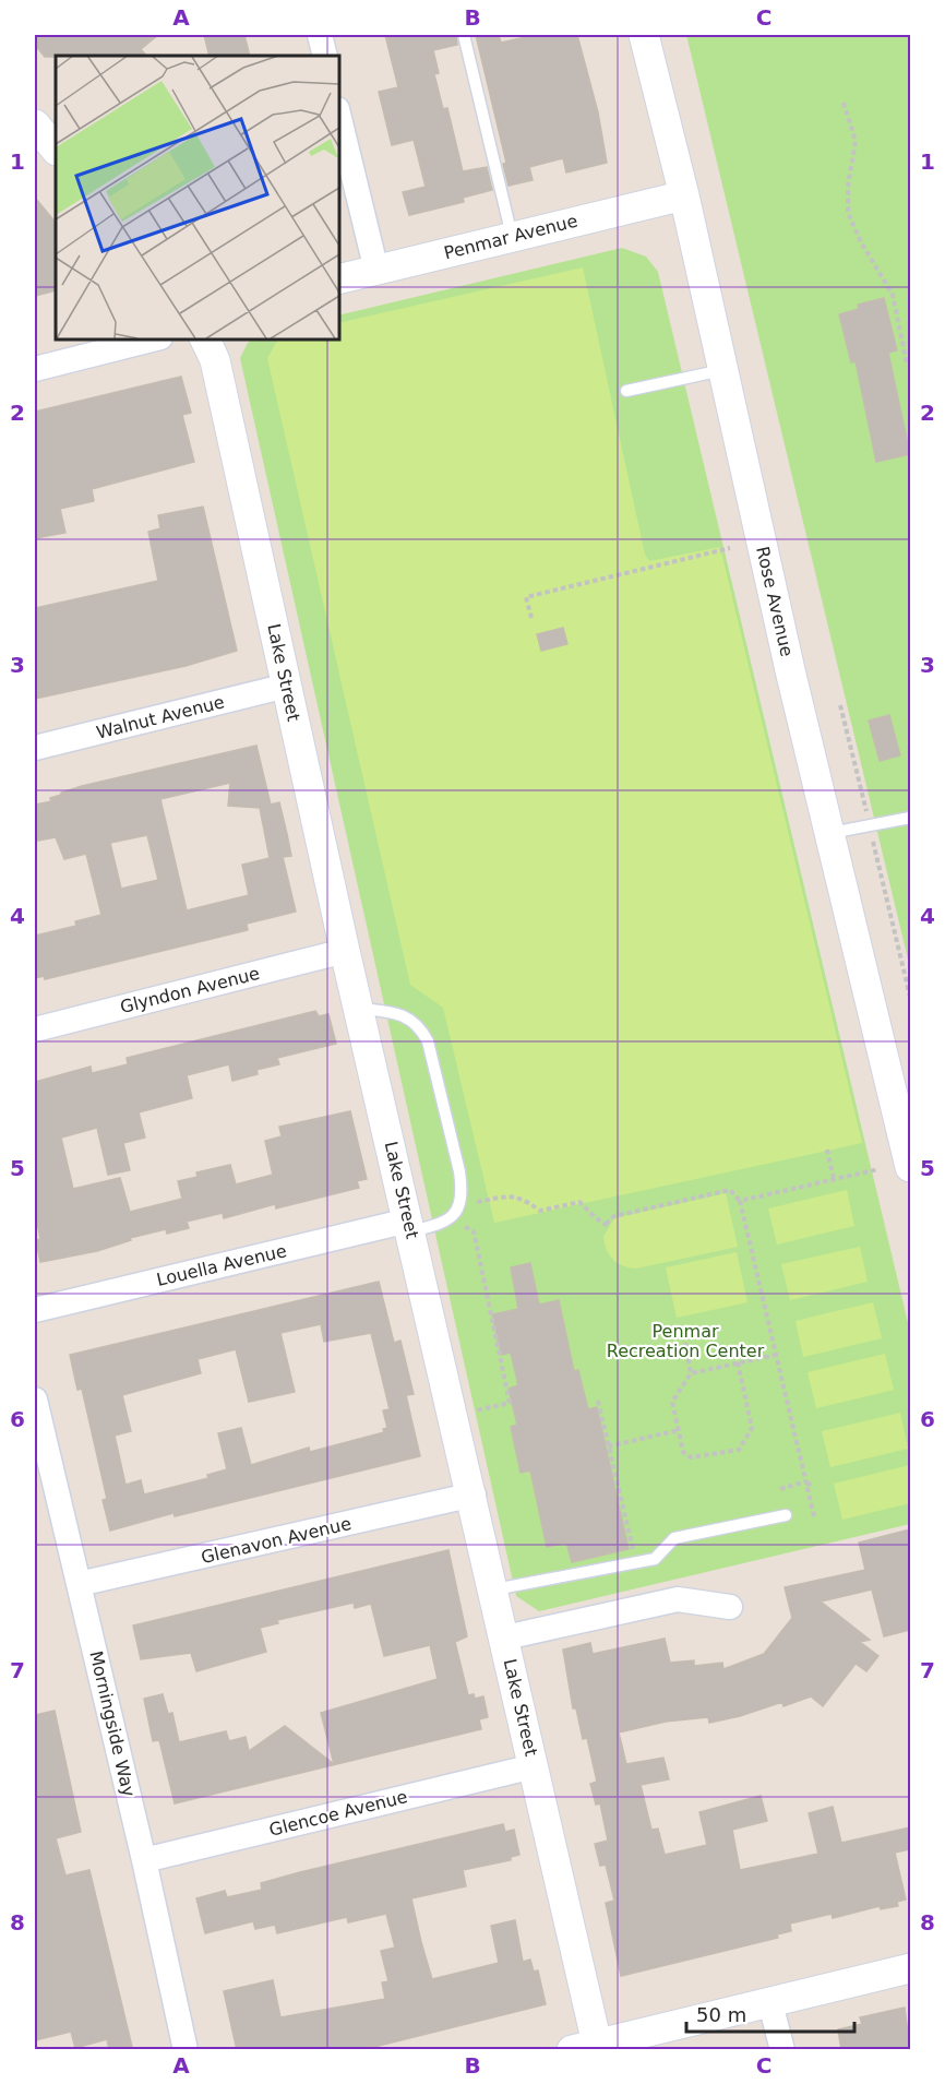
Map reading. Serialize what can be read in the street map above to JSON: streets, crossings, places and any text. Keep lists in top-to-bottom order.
{
  "streets": {
    "street": [
      "Penmar Avenue",
      "Rose Avenue",
      "Lake Street",
      "Walnut Avenue",
      "Glyndon Avenue",
      "Louella Avenue",
      "Glenavon Avenue",
      "Morningside Way",
      "Glencoe Avenue"
    ]
  },
  "crossings": [
    ["Penmar Avenue", "Rose Avenue"],
    ["Lake Street", "Walnut Avenue"],
    ["Lake Street", "Glyndon Avenue"],
    ["Lake Street", "Louella Avenue"],
    ["Lake Street", "Glenavon Avenue"],
    ["Lake Street", "Glencoe Avenue"],
    ["Glenavon Avenue", "Morningside Way"],
    ["Morningside Way", "Glencoe Avenue"]
  ],
  "parks": ["Penmar Recreation Center"],
  "scale_bar": "50 m",
  "grid": {
    "columns": ["A", "B", "C"],
    "rows": [
      "1",
      "2",
      "3",
      "4",
      "5",
      "6",
      "7",
      "8"
    ]
  }
}
